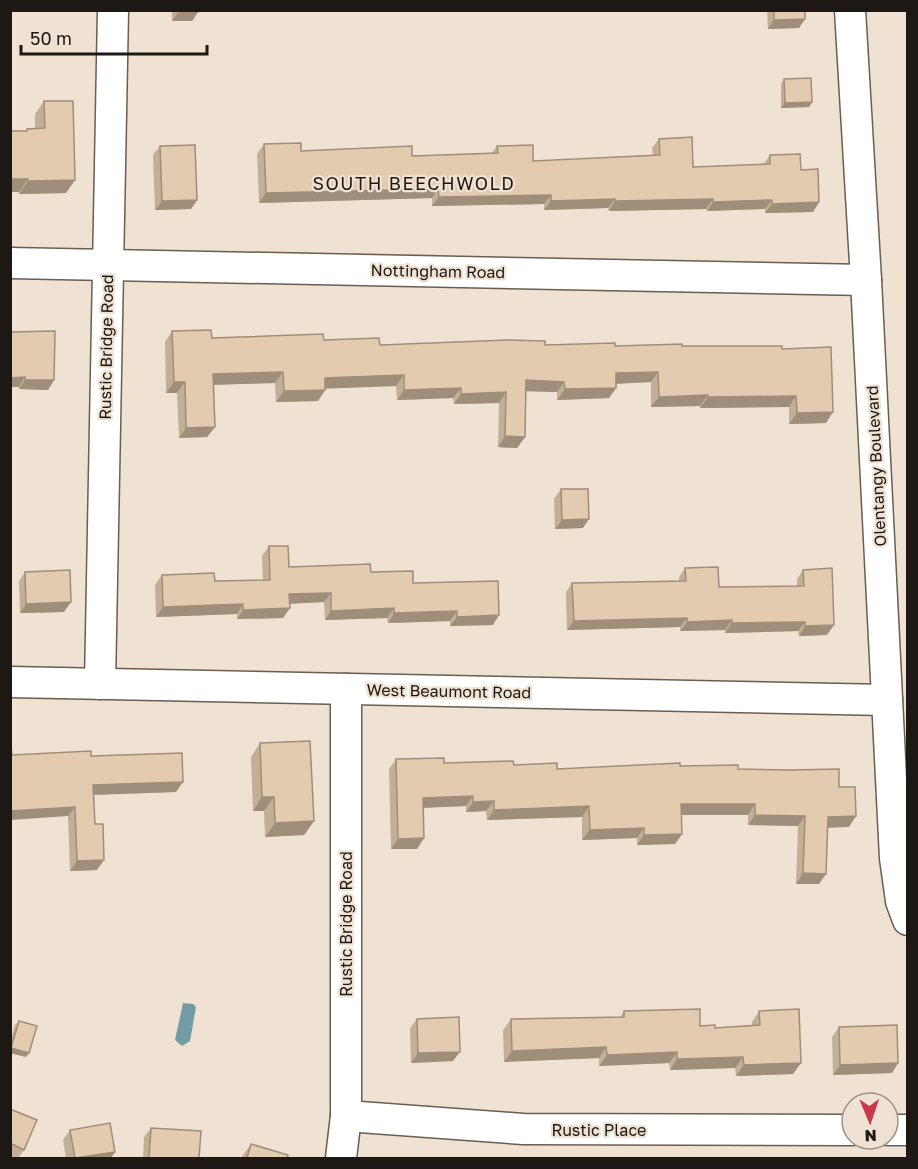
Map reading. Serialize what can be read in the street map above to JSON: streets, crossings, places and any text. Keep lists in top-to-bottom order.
{
  "streets": {
    "street": [
      "Nottingham Road",
      "Rustic Bridge Road",
      "Olentangy Boulevard",
      "West Beaumont Road",
      "Rustic Place"
    ]
  },
  "crossings": [
    ["Nottingham Road", "Rustic Bridge Road"],
    ["Nottingham Road", "Olentangy Boulevard"],
    ["Rustic Bridge Road", "West Beaumont Road"],
    ["Rustic Bridge Road", "Rustic Place"],
    ["Olentangy Boulevard", "West Beaumont Road"]
  ],
  "districts": ["SOUTH BEECHWOLD"],
  "scale_bar": "50 m",
  "north": "bottom"
}
